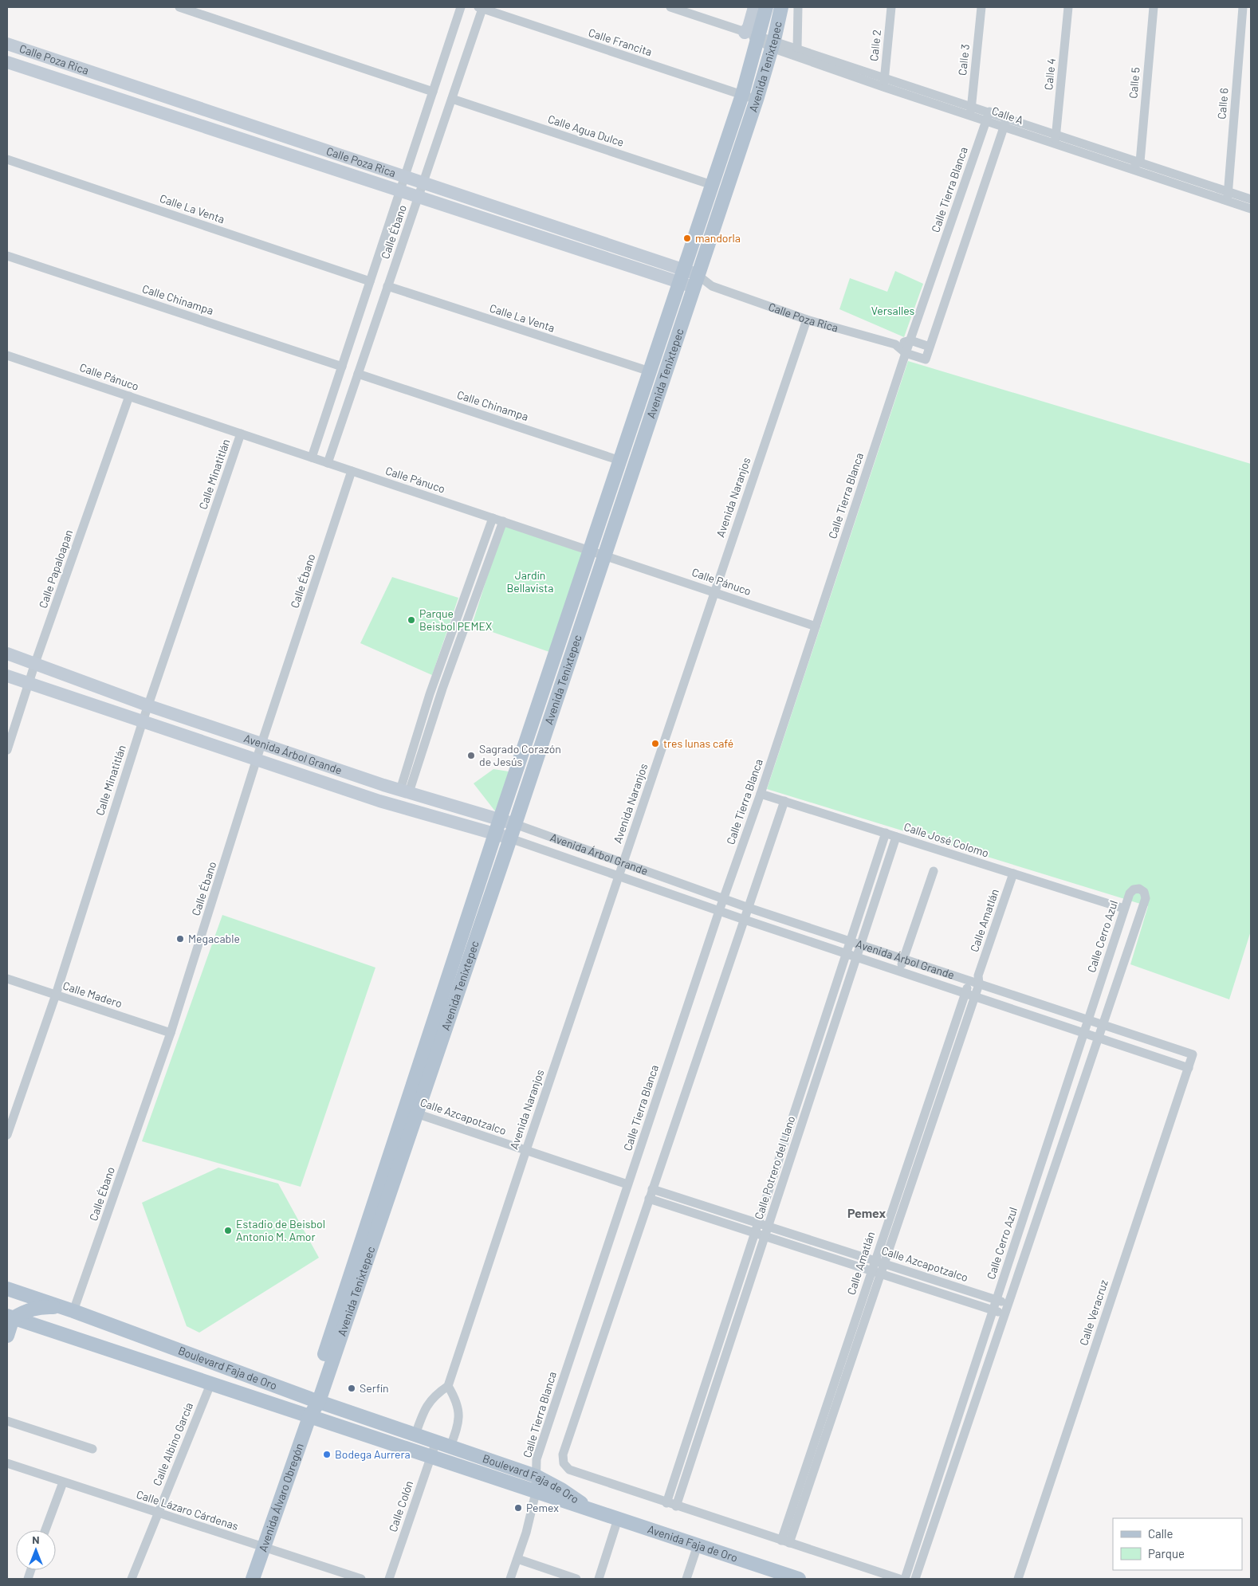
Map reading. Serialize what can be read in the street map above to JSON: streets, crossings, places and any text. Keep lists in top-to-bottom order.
{
  "streets": {
    "main road": [
      "Avenida Tenixtepec",
      "Boulevard Faja de Oro",
      "Avenida Álvaro Obregón",
      "Avenida Faja de Oro"
    ],
    "street": [
      "Calle Francita",
      "Calle 2",
      "Calle Poza Rica",
      "Calle 3",
      "Calle 4",
      "Calle 5",
      "Calle 6",
      "Calle A",
      "Calle Agua Dulce",
      "Calle Tierra Blanca",
      "Calle La Venta",
      "Calle Ébano",
      "Calle Chinampa",
      "Calle Pánuco",
      "Calle Minatitlán",
      "Avenida Naranjos",
      "Calle Papaloapan",
      "Avenida Árbol Grande",
      "Calle José Colomo",
      "Calle Amatlán",
      "Calle Cerro Azul",
      "Calle Madero",
      "Calle Azcapotzalco",
      "Calle Potrero del Llano",
      "Calle Veracruz",
      "Calle Albino García",
      "Calle Colón",
      "Calle Lázaro Cárdenas"
    ]
  },
  "crossings": [
    ["Calle Francita", "Avenida Tenixtepec"],
    ["Calle Francita", "Calle Ébano"],
    ["Calle 2", "Calle A"],
    ["Calle Poza Rica", "Avenida Tenixtepec"],
    ["Calle Poza Rica", "Calle Tierra Blanca"],
    ["Calle Poza Rica", "Calle Ébano"],
    ["Calle Poza Rica", "Avenida Naranjos"],
    ["Calle 3", "Calle A"],
    ["Avenida Tenixtepec", "Calle A"],
    ["Avenida Tenixtepec", "Calle Agua Dulce"],
    ["Avenida Tenixtepec", "Calle La Venta"],
    ["Avenida Tenixtepec", "Calle Chinampa"],
    ["Avenida Tenixtepec", "Calle Pánuco"],
    ["Avenida Tenixtepec", "Avenida Árbol Grande"],
    ["Avenida Tenixtepec", "Calle Azcapotzalco"],
    ["Avenida Tenixtepec", "Boulevard Faja de Oro"],
    ["Avenida Tenixtepec", "Avenida Álvaro Obregón"],
    ["Calle 4", "Calle A"],
    ["Calle 5", "Calle A"],
    ["Calle 6", "Calle A"],
    ["Calle A", "Calle Tierra Blanca"],
    ["Calle Agua Dulce", "Calle Ébano"],
    ["Calle Tierra Blanca", "Calle Pánuco"],
    ["Calle Tierra Blanca", "Avenida Árbol Grande"],
    ["Calle Tierra Blanca", "Calle José Colomo"],
    ["Calle Tierra Blanca", "Calle Azcapotzalco"],
    ["Calle Tierra Blanca", "Boulevard Faja de Oro"],
    ["Calle La Venta", "Calle Ébano"],
    ["Calle Ébano", "Calle Chinampa"],
    ["Calle Ébano", "Calle Pánuco"],
    ["Calle Ébano", "Avenida Árbol Grande"],
    ["Calle Ébano", "Calle Madero"],
    ["Calle Ébano", "Boulevard Faja de Oro"],
    ["Calle Pánuco", "Calle Minatitlán"],
    ["Calle Pánuco", "Avenida Naranjos"],
    ["Calle Pánuco", "Calle Papaloapan"],
    ["Calle Minatitlán", "Avenida Árbol Grande"],
    ["Calle Minatitlán", "Calle Madero"],
    ["Avenida Naranjos", "Avenida Árbol Grande"],
    ["Avenida Naranjos", "Calle Azcapotzalco"],
    ["Calle Papaloapan", "Avenida Árbol Grande"],
    ["Avenida Árbol Grande", "Calle Amatlán"],
    ["Avenida Árbol Grande", "Calle Cerro Azul"],
    ["Avenida Árbol Grande", "Calle Potrero del Llano"],
    ["Avenida Árbol Grande", "Calle Veracruz"],
    ["Calle José Colomo", "Calle Amatlán"],
    ["Calle José Colomo", "Calle Cerro Azul"],
    ["Calle José Colomo", "Calle Potrero del Llano"],
    ["Calle Amatlán", "Calle Azcapotzalco"],
    ["Calle Cerro Azul", "Calle Azcapotzalco"],
    ["Calle Azcapotzalco", "Calle Potrero del Llano"],
    ["Boulevard Faja de Oro", "Calle Albino García"],
    ["Boulevard Faja de Oro", "Avenida Álvaro Obregón"],
    ["Boulevard Faja de Oro", "Calle Colón"],
    ["Boulevard Faja de Oro", "Avenida Faja de Oro"],
    ["Calle Albino García", "Calle Lázaro Cárdenas"],
    ["Avenida Álvaro Obregón", "Calle Lázaro Cárdenas"]
  ],
  "districts": ["Pemex"],
  "parks": ["Versalles", "Jardín Bellavista"],
  "places": [
    "mandorla",
    "Parque Beisbol PEMEX",
    "tres lunas café",
    "Sagrado Corazón de Jesús",
    "Megacable",
    "Estadio de Beisbol Antonio M. Amor",
    "Serfín",
    "Bodega Aurrera",
    "Pemex"
  ],
  "legend": ["Calle", "Parque"],
  "north": "top"
}
